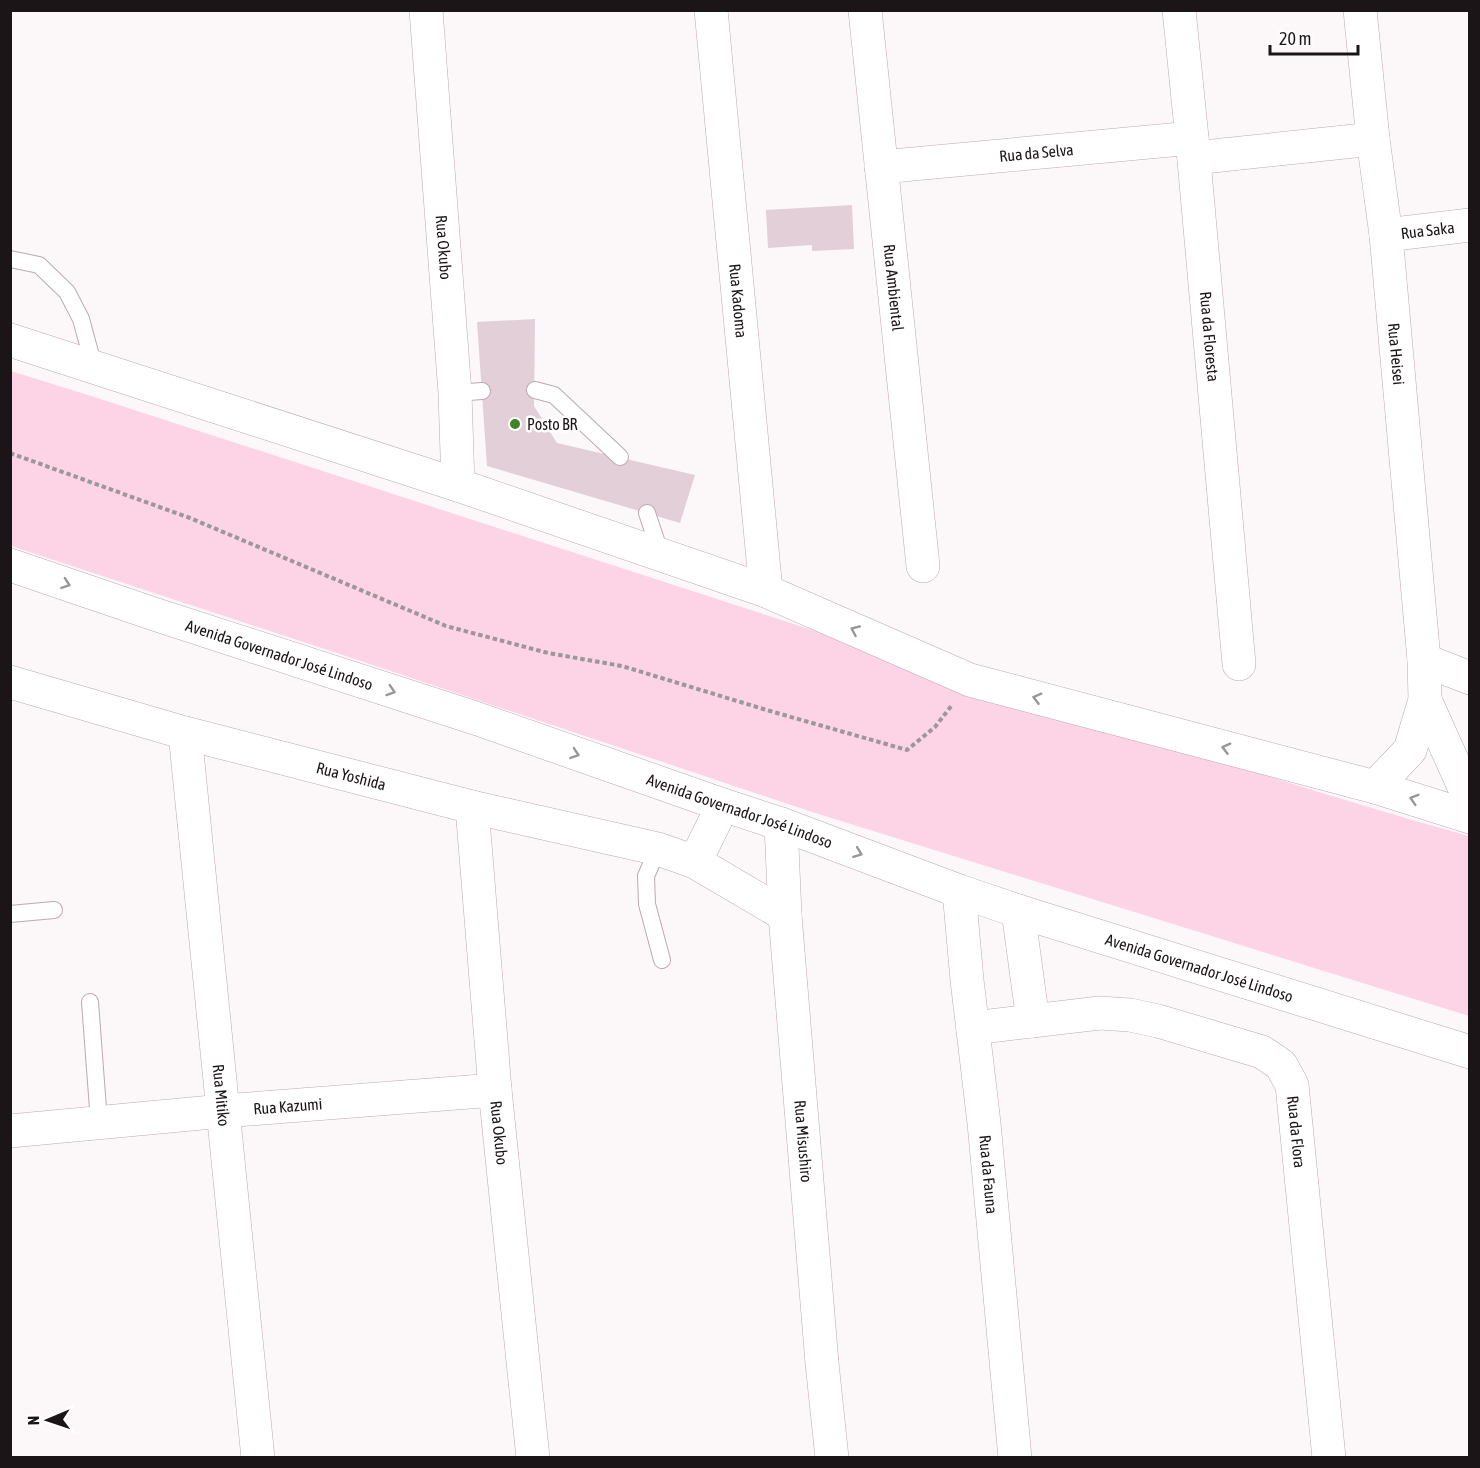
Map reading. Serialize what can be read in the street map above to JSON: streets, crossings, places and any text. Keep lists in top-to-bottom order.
{
  "streets": {
    "street": [
      "Rua da Selva",
      "Rua Saka",
      "Rua Okubo",
      "Rua Ambiental",
      "Rua Kadoma",
      "Rua da Floresta",
      "Rua Heisei",
      "Avenida Governador José Lindoso",
      "Rua Yoshida",
      "Rua Mitiko",
      "Rua Kazumi",
      "Rua da Flora",
      "Rua Misushiro",
      "Rua da Fauna"
    ]
  },
  "crossings": [
    ["Rua da Selva", "Rua Ambiental"],
    ["Rua da Selva", "Rua da Floresta"],
    ["Rua da Selva", "Rua Heisei"],
    ["Rua Saka", "Rua Heisei"],
    ["Rua Okubo", "Rua Yoshida"],
    ["Rua Okubo", "Rua Kazumi"],
    ["Avenida Governador José Lindoso", "Rua Misushiro"],
    ["Avenida Governador José Lindoso", "Rua da Fauna"],
    ["Rua Yoshida", "Rua Mitiko"],
    ["Rua Yoshida", "Rua Misushiro"],
    ["Rua Mitiko", "Rua Kazumi"],
    ["Rua da Flora", "Rua da Fauna"]
  ],
  "places": ["Posto BR"],
  "scale_bar": "20 m",
  "north": "left"
}
